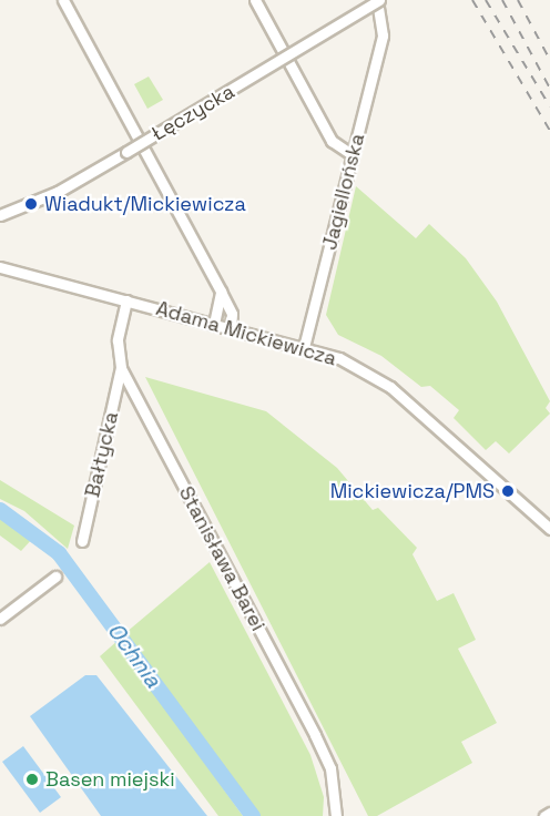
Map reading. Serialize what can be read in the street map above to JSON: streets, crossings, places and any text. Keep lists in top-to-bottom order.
{
  "streets": {
    "street": [
      "Łęczycka",
      "Jagiellońska",
      "Adama Mickiewicza",
      "Bałtycka",
      "Stanisława Barei"
    ]
  },
  "crossings": [
    ["Łęczycka", "Jagiellońska"],
    ["Jagiellońska", "Adama Mickiewicza"],
    ["Adama Mickiewicza", "Stanisława Barei"],
    ["Bałtycka", "Stanisława Barei"]
  ],
  "water": ["Ochnia"],
  "places": ["Wiadukt/Mickiewicza", "Mickiewicza/PMS", "Basen miejski"]
}
